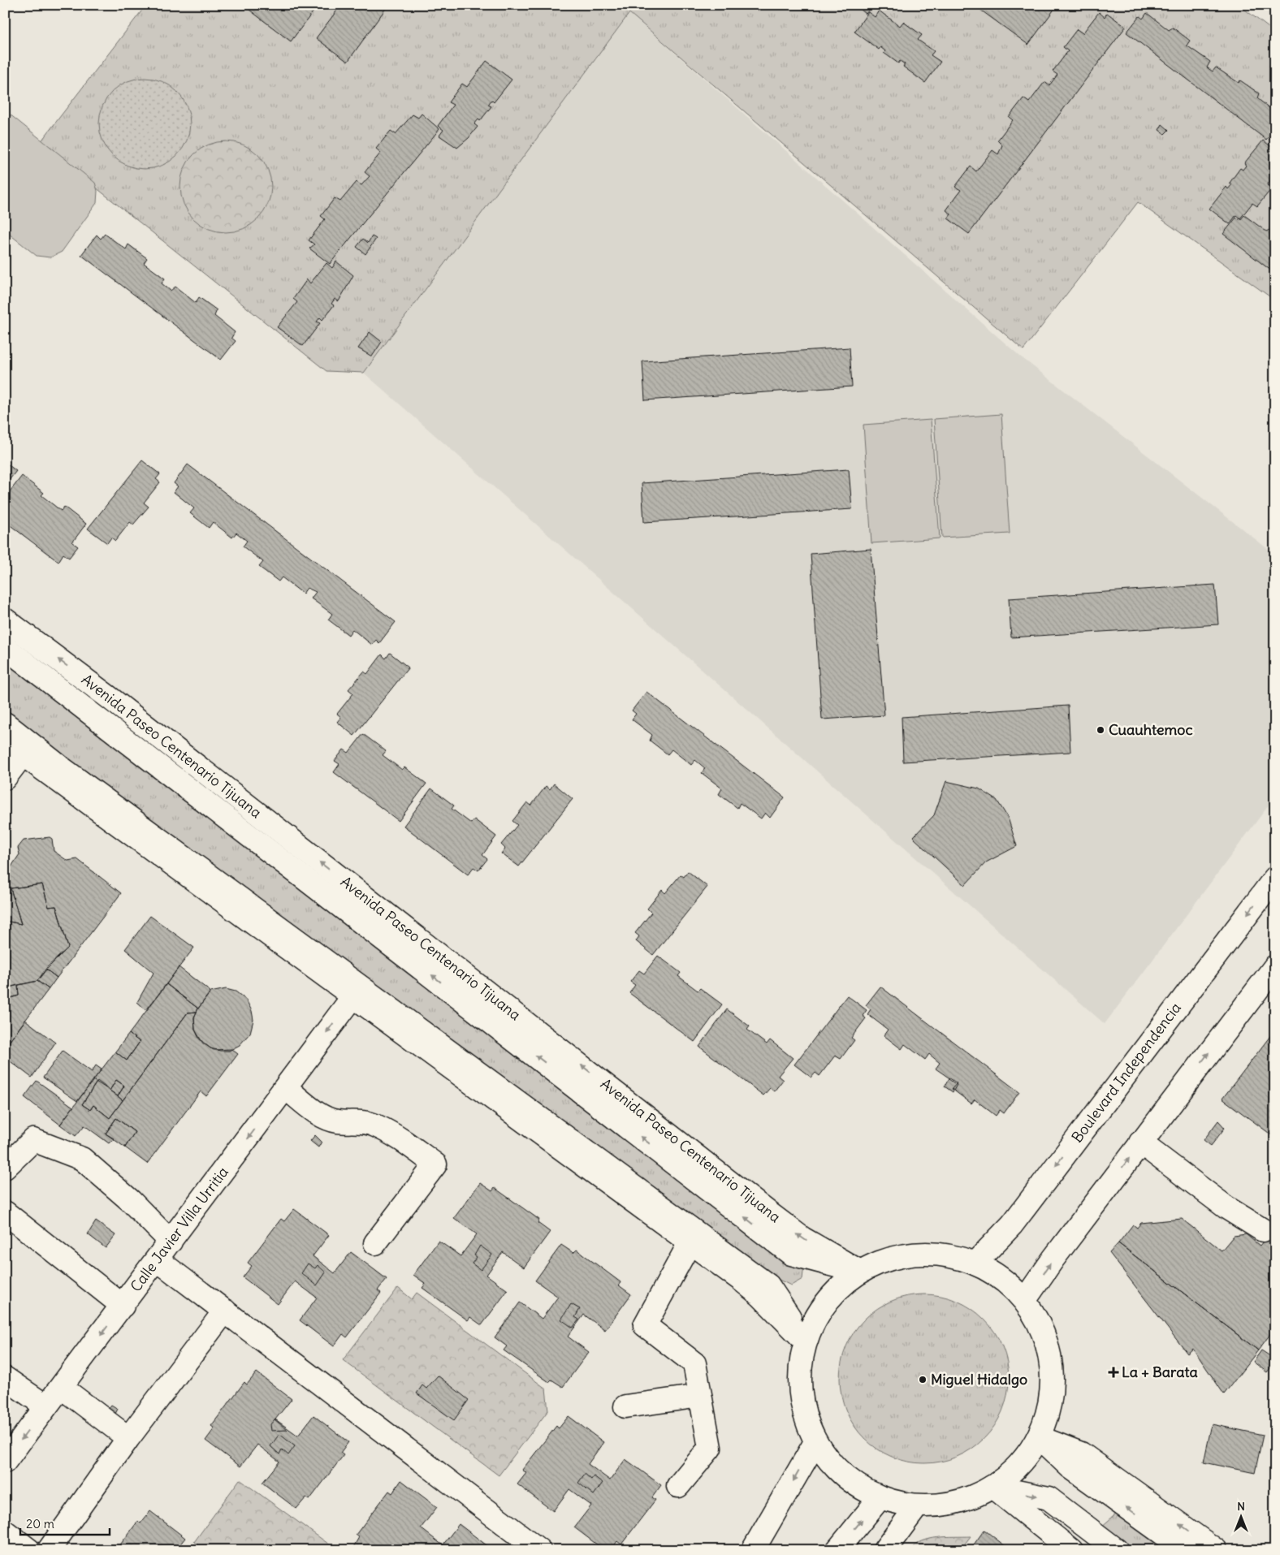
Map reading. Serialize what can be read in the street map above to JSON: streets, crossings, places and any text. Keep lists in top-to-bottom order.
{
  "streets": {
    "main road": ["Avenida Paseo Centenario Tijuana", "Boulevard Independencia", "Calle Javier Villa Urritia"]
  },
  "places": {
    "other": ["Cuauhtemoc", "Miguel Hidalgo"],
    "health": ["La + Barata"]
  },
  "scale_bar": "20 m",
  "north": "top"
}
